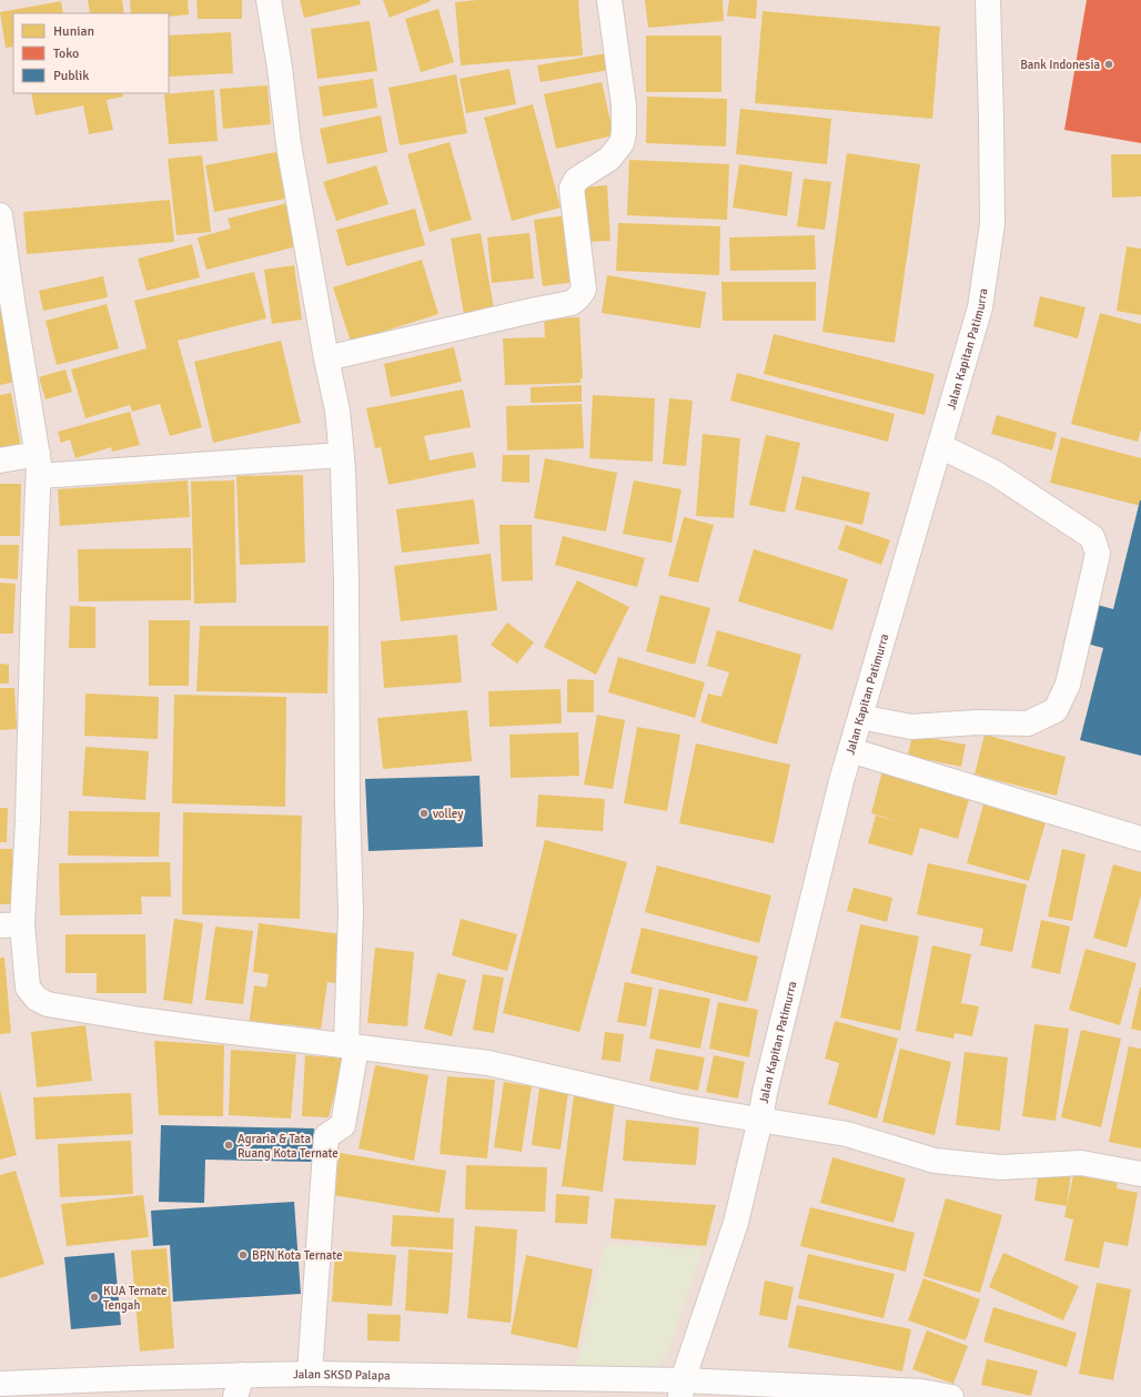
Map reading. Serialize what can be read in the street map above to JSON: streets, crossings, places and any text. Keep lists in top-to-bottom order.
{
  "streets": {
    "street": ["Jalan Kapitan Patimurra", "Jalan SKSD Palapa"]
  },
  "crossings": [
    ["Jalan Kapitan Patimurra", "Jalan SKSD Palapa"]
  ],
  "places": [
    "Bank Indonesia",
    "volley",
    "Agraria & Tata Ruang Kota Ternate",
    "BPN Kota Ternate",
    "KUA Ternate Tengah"
  ],
  "legend": ["Hunian", "Toko", "Publik"]
}
